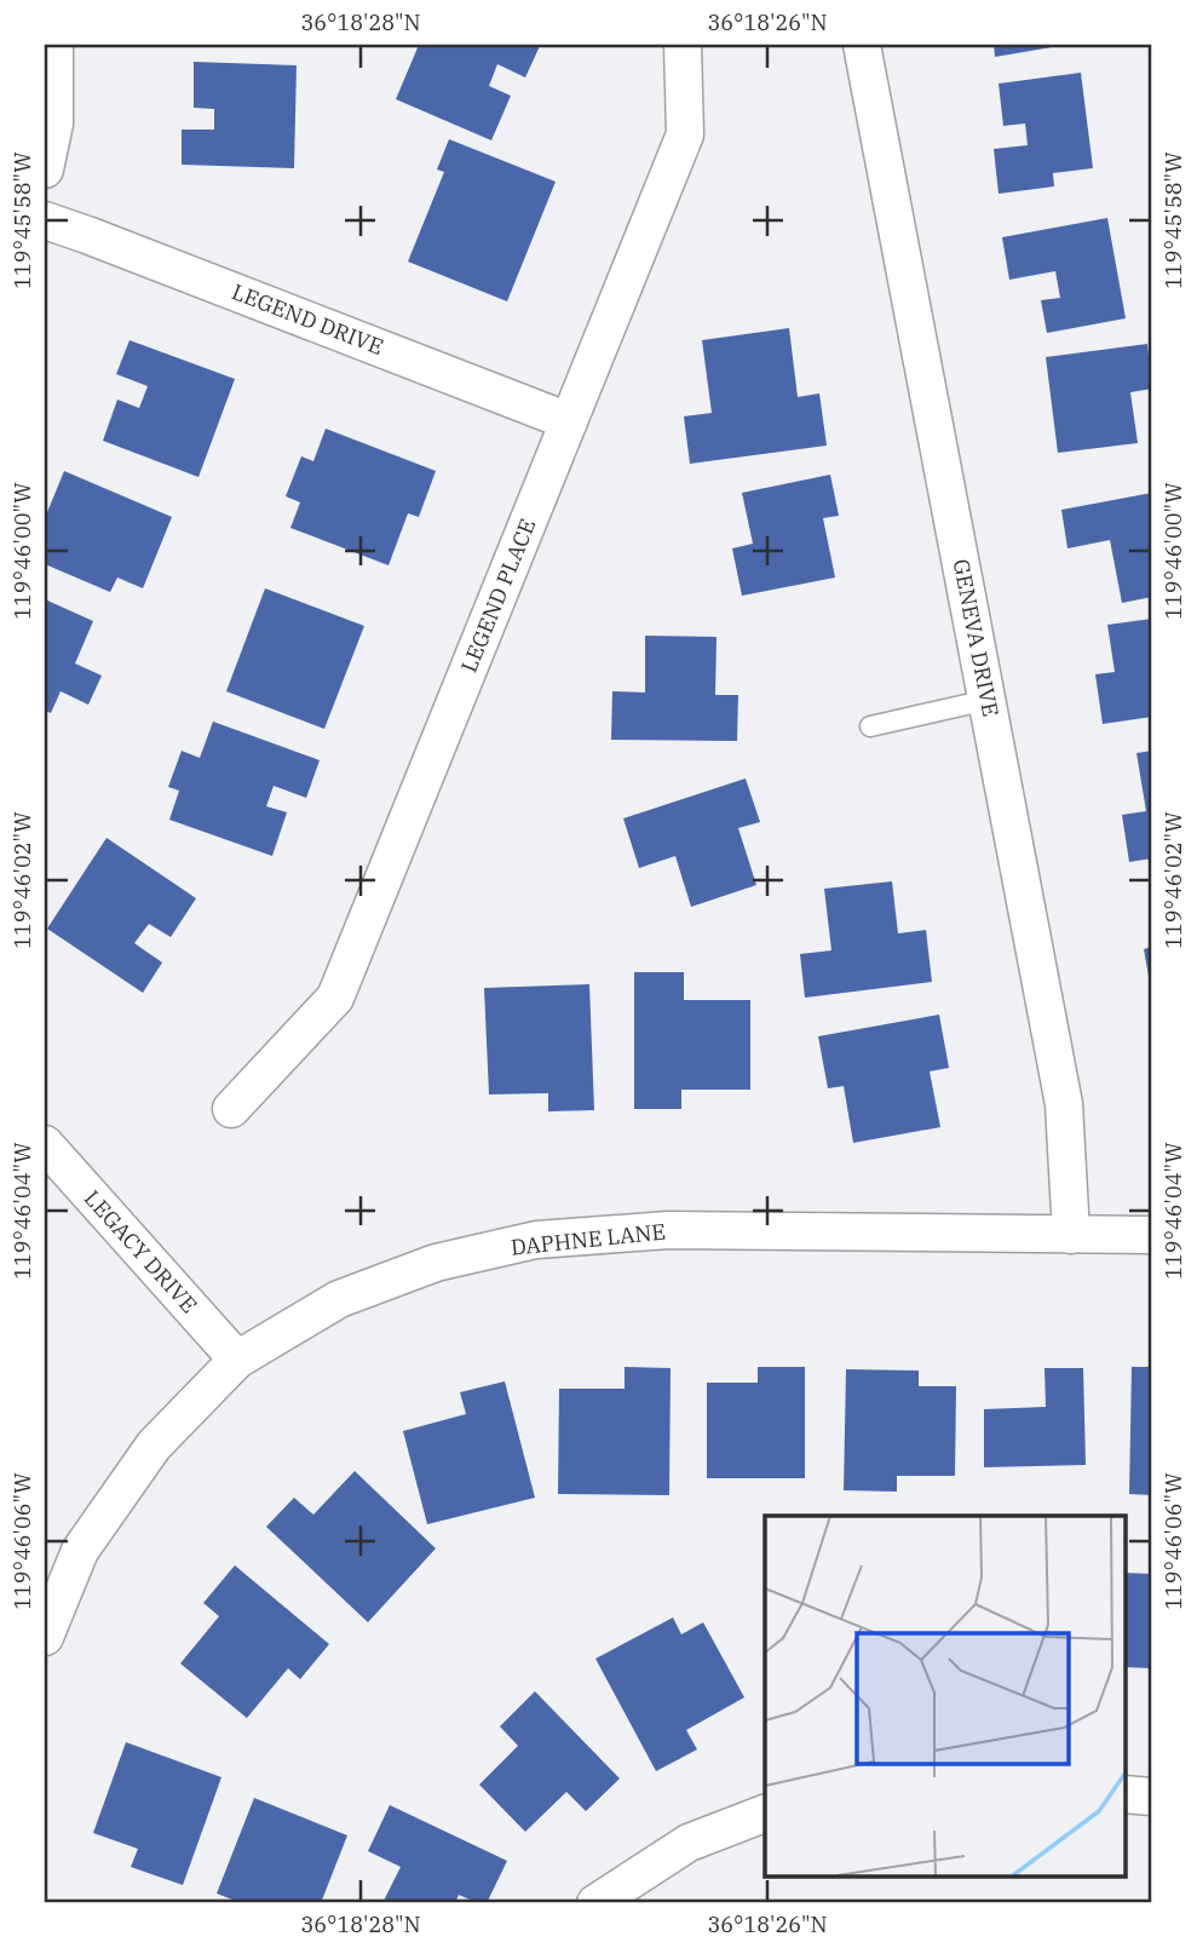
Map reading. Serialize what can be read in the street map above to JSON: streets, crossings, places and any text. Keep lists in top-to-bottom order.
{
  "streets": {
    "street": [
      "LEGEND DRIVE",
      "LEGEND PLACE",
      "GENEVA DRIVE",
      "DAPHNE LANE",
      "LEGACY DRIVE"
    ]
  },
  "crossings": [
    ["LEGEND DRIVE", "LEGEND PLACE"],
    ["GENEVA DRIVE", "DAPHNE LANE"],
    ["DAPHNE LANE", "LEGACY DRIVE"]
  ],
  "coordinates": [
    "36°18'28\"N",
    "36°18'26\"N",
    "119°45'58\"W",
    "119°46'00\"W",
    "119°46'02\"W",
    "119°46'04\"W",
    "119°46'06\"W"
  ]
}
